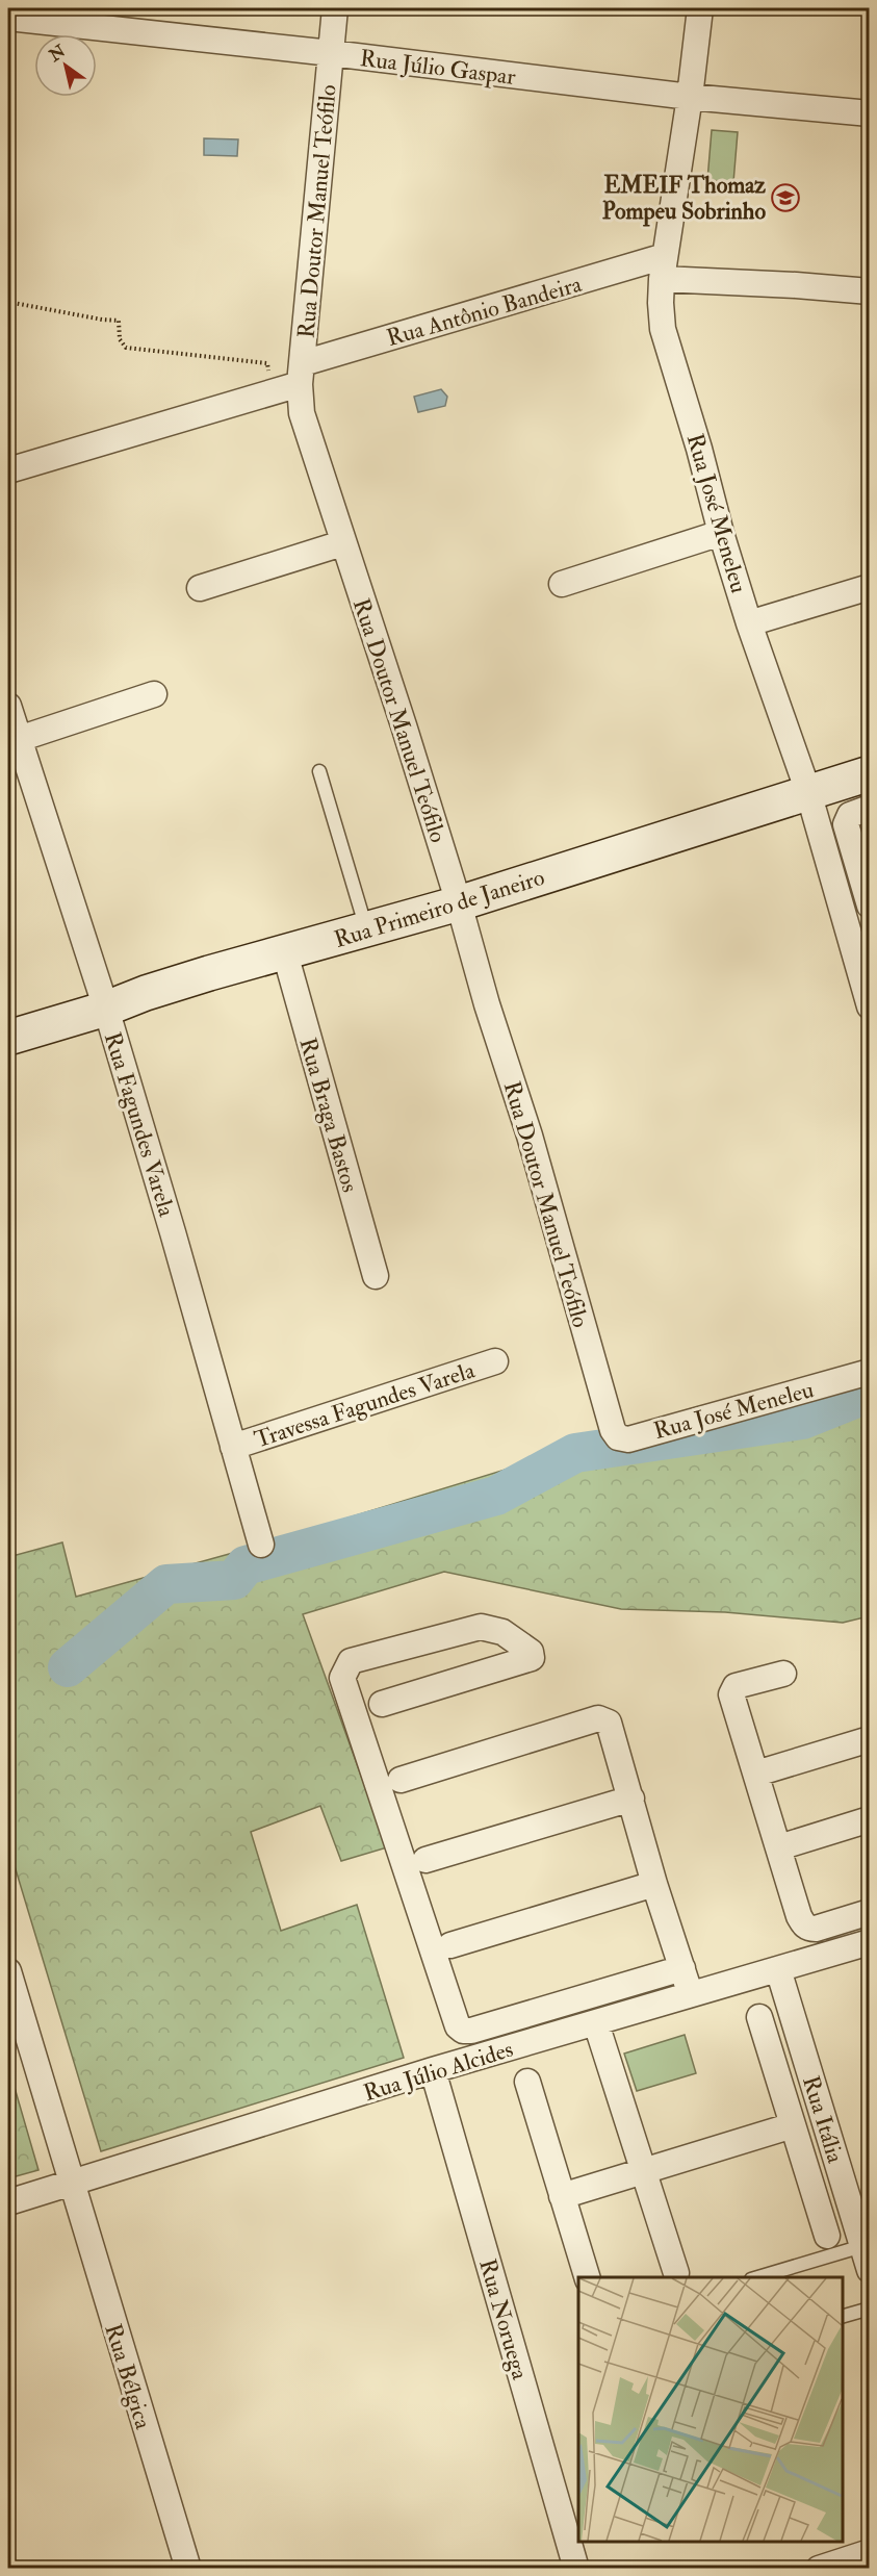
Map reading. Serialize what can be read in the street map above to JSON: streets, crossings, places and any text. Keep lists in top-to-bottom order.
{
  "streets": {
    "street": [
      "Rua Júlio Gaspar",
      "Rua Doutor Manuel Teófilo",
      "Rua Antônio Bandeira",
      "Rua José Meneleu",
      "Rua Primeiro de Janeiro",
      "Rua Braga Bastos",
      "Rua Fagundes Varela",
      "Travessa Fagundes Varela",
      "Rua Júlio Alcides",
      "Rua Itália",
      "Rua Noruega",
      "Rua Bélgica"
    ]
  },
  "crossings": [
    ["Rua Júlio Gaspar", "Rua Doutor Manuel Teófilo"],
    ["Rua Júlio Gaspar", "Rua José Meneleu"],
    ["Rua Doutor Manuel Teófilo", "Rua Antônio Bandeira"],
    ["Rua Doutor Manuel Teófilo", "Rua José Meneleu"],
    ["Rua Doutor Manuel Teófilo", "Rua Primeiro de Janeiro"],
    ["Rua Antônio Bandeira", "Rua José Meneleu"],
    ["Rua José Meneleu", "Rua Primeiro de Janeiro"],
    ["Rua Primeiro de Janeiro", "Rua Braga Bastos"],
    ["Rua Primeiro de Janeiro", "Rua Fagundes Varela"],
    ["Rua Fagundes Varela", "Travessa Fagundes Varela"],
    ["Rua Júlio Alcides", "Rua Itália"],
    ["Rua Júlio Alcides", "Rua Noruega"],
    ["Rua Júlio Alcides", "Rua Bélgica"]
  ],
  "places": {
    "school or university": ["EMEIF Thomaz Pompeu Sobrinho"]
  },
  "north": "top left"
}
